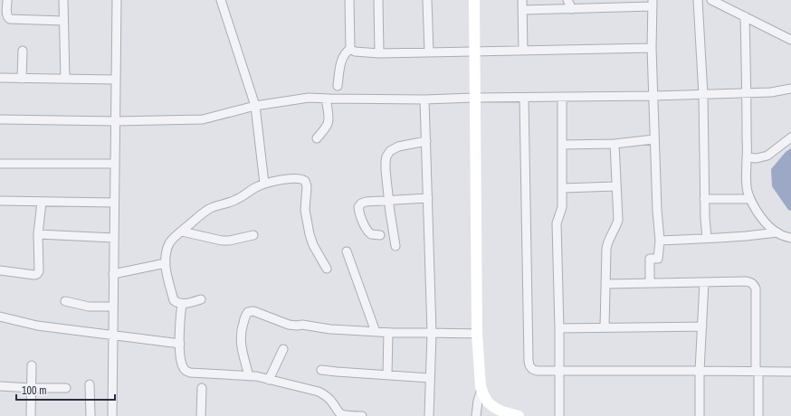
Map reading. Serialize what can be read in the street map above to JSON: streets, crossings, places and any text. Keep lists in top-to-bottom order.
{
  "scale_bar": "100 m"
}
